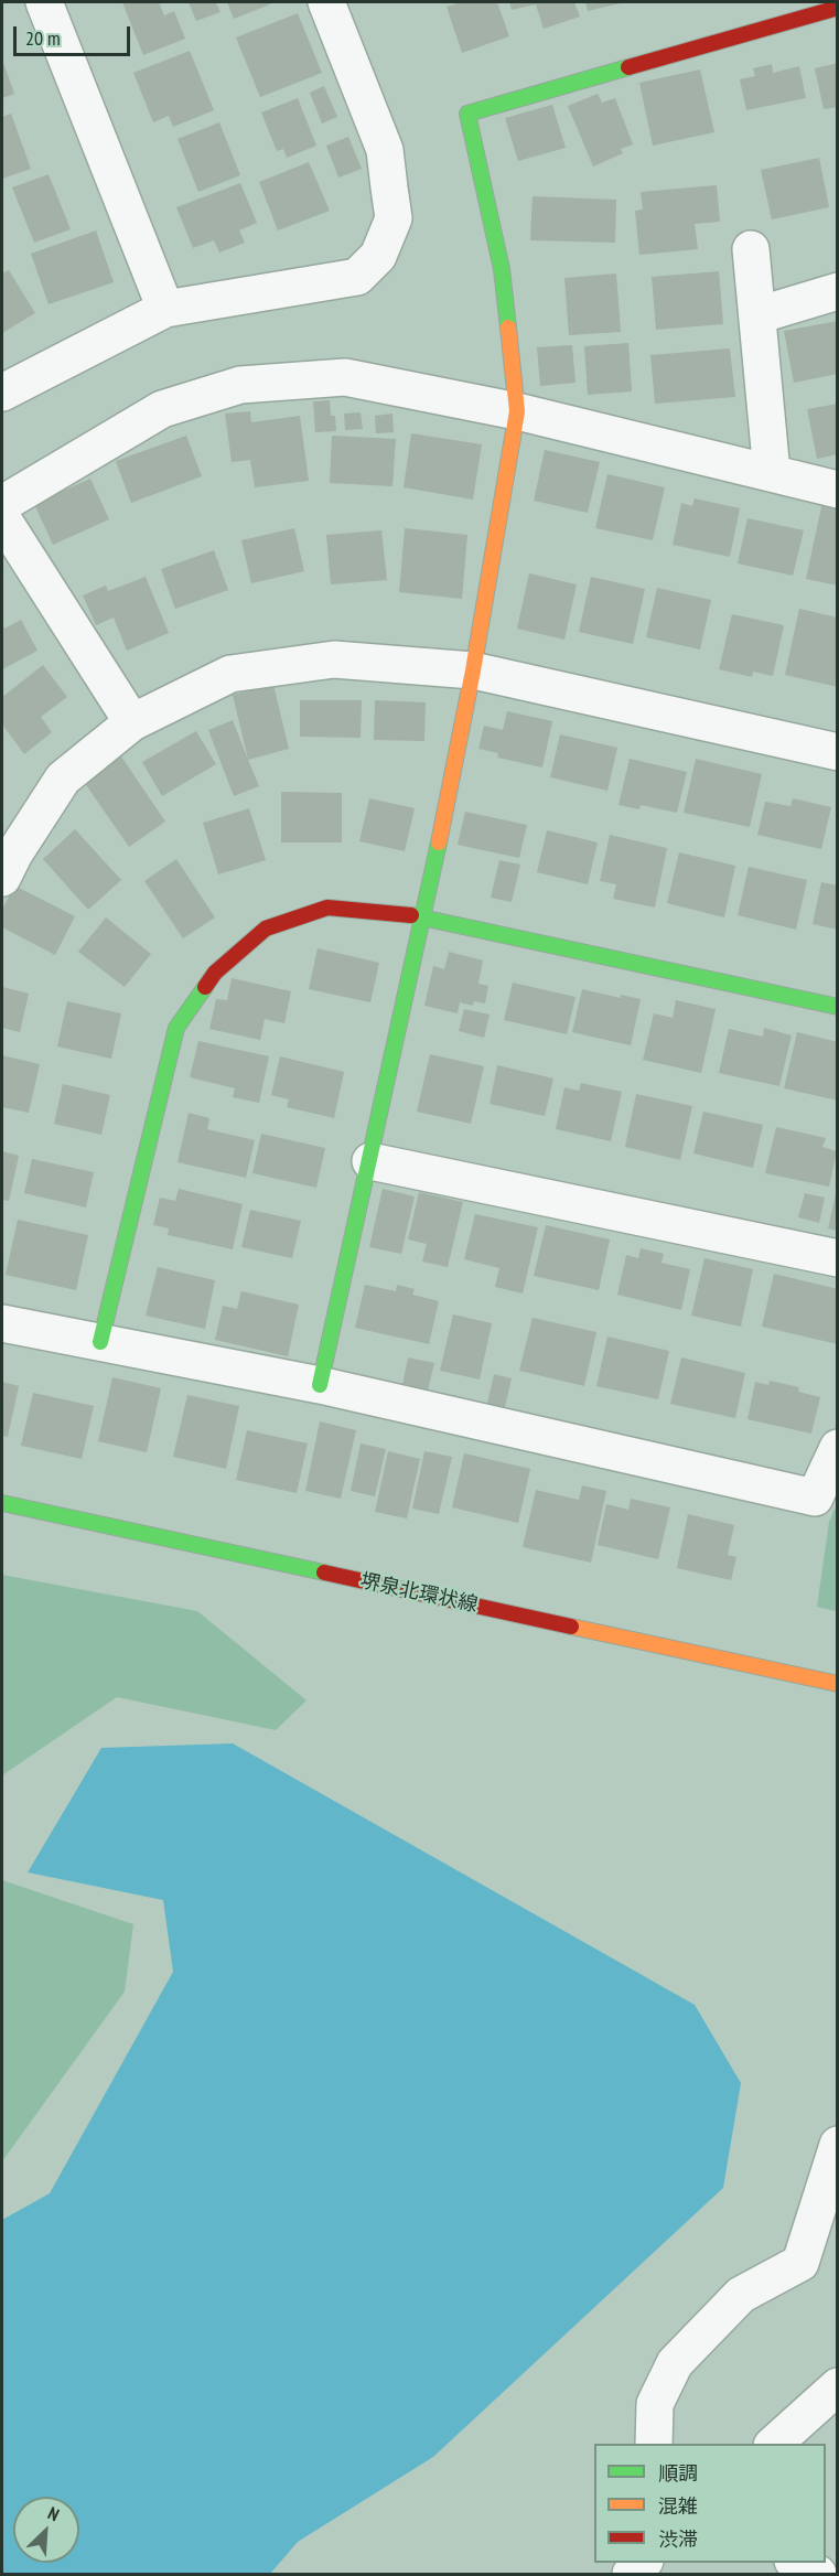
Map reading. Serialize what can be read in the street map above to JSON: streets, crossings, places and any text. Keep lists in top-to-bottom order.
{
  "streets": {
    "street": ["堺泉北環状線"]
  },
  "legend": ["順調", "混雑", "渋滞"],
  "scale_bar": "20 m",
  "north": "top right"
}
